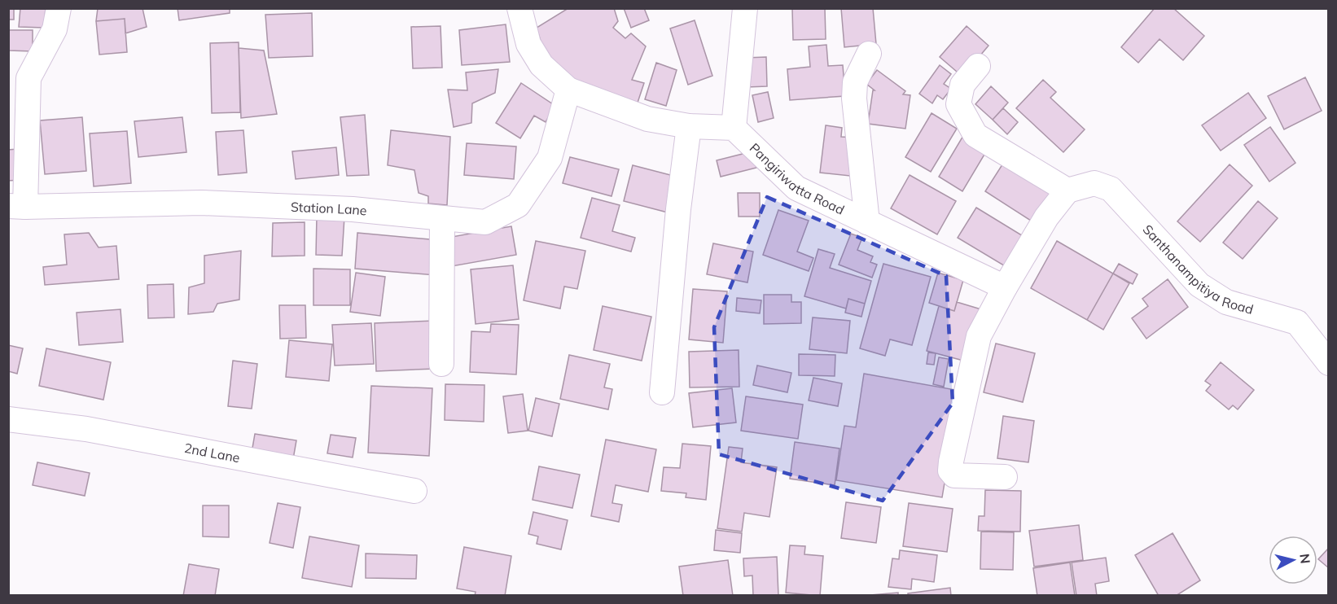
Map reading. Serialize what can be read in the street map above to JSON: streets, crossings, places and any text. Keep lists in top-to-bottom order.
{
  "streets": {
    "street": [
      "Pangiriwatta Road",
      "Station Lane",
      "Santhanampitiya Road",
      "2nd Lane"
    ]
  },
  "north": "right"
}
